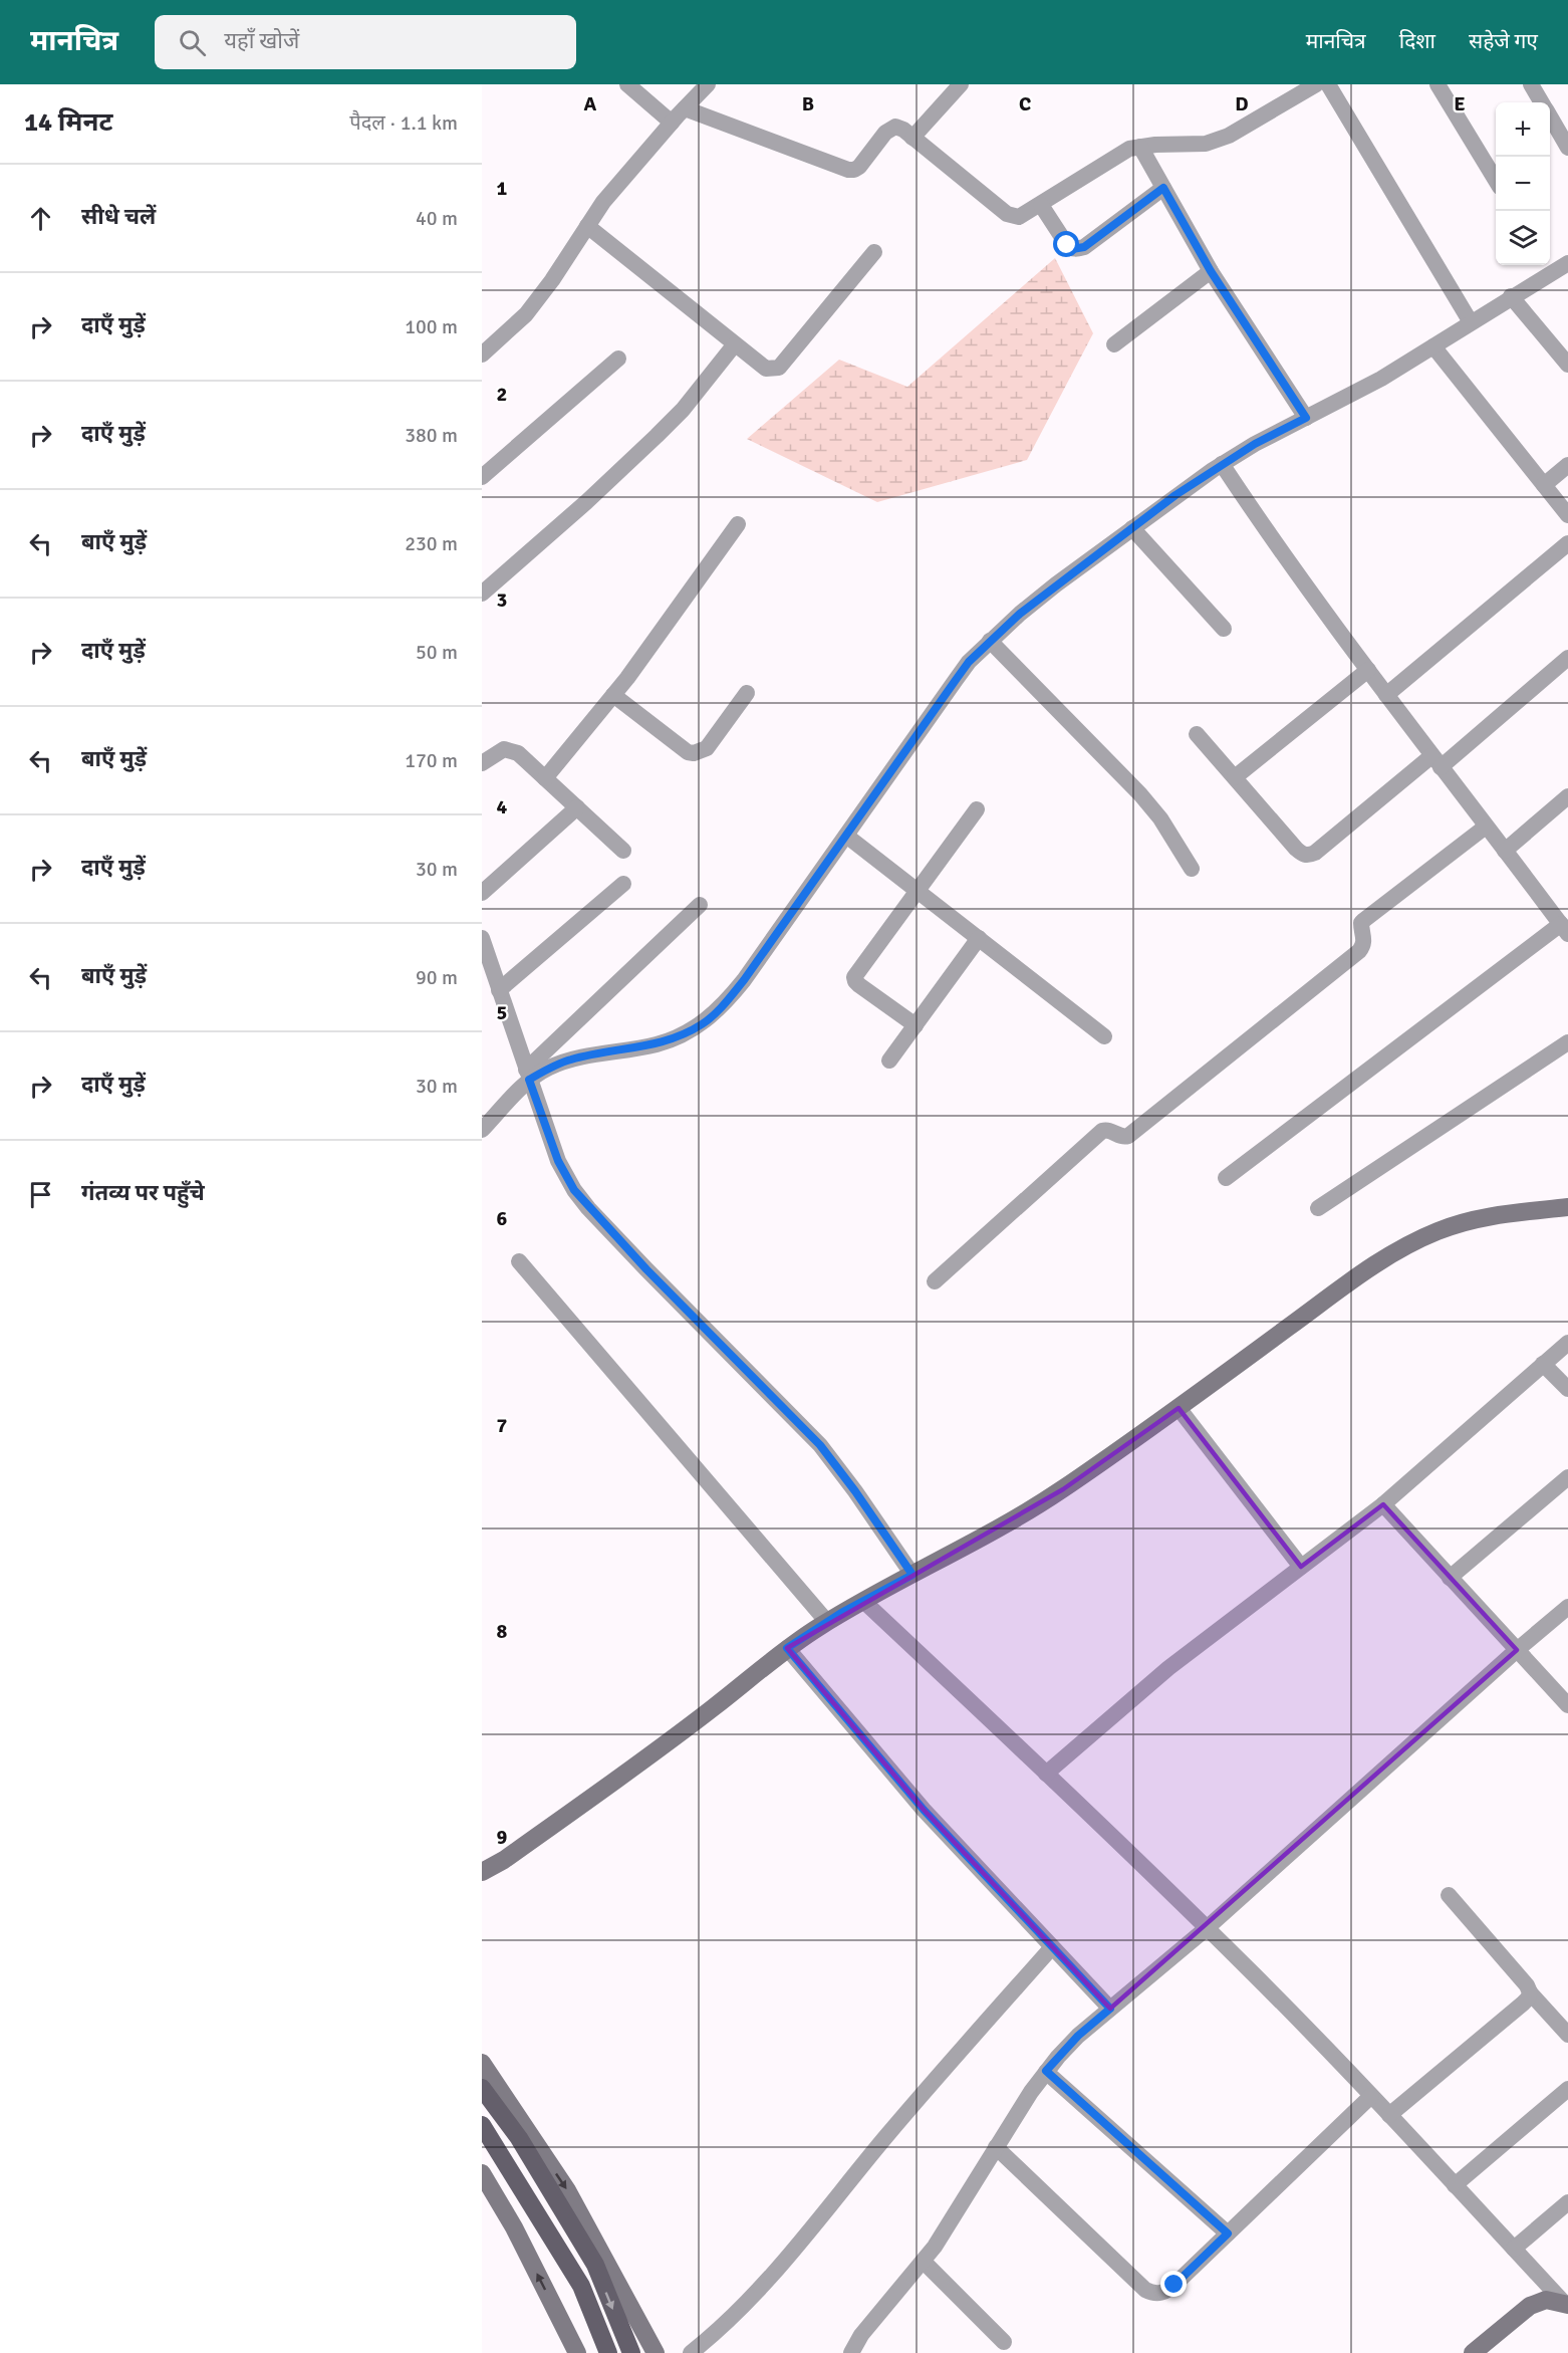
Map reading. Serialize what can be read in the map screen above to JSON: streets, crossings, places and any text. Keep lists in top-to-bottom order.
{
  "page": {
    "header": "मानचित्र",
    "search": "यहाँ खोजें",
    "nav": ["मानचित्र", "दिशा", "सहेजे गए"],
    "heading": ["14 मिनट", "पैदल · 1.1 km"],
    "map_buttons": ["+", "−"],
    "list": [
      ["सीधे चलें", "40 m"],
      ["दाएँ मुड़ें", "100 m"],
      ["दाएँ मुड़ें", "380 m"],
      ["बाएँ मुड़ें", "230 m"],
      ["दाएँ मुड़ें", "50 m"],
      ["बाएँ मुड़ें", "170 m"],
      ["दाएँ मुड़ें", "30 m"],
      ["बाएँ मुड़ें", "90 m"],
      ["दाएँ मुड़ें", "30 m"],
      "गंतव्य पर पहुँचे"
    ]
  },
  "grid": {
    "columns": [
      "A",
      "B",
      "C",
      "D",
      "E"
    ],
    "rows": [
      "1",
      "2",
      "3",
      "4",
      "5",
      "6",
      "7",
      "8",
      "9"
    ]
  }
}
